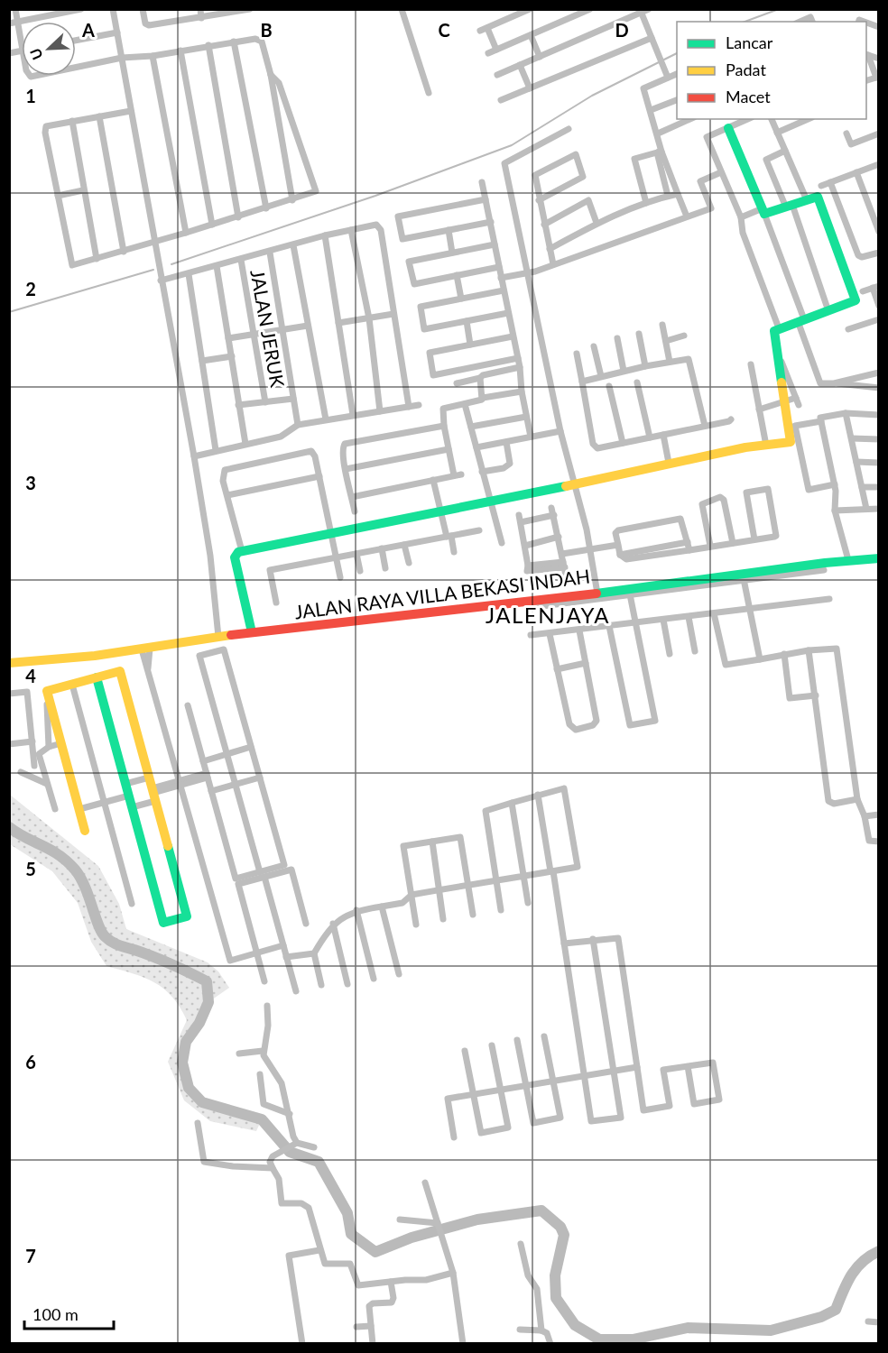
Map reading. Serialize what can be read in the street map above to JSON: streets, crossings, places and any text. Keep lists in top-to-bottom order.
{
  "streets": {
    "street": ["JALAN JERUK", "JALAN RAYA VILLA BEKASI INDAH"]
  },
  "districts": ["JALENJAYA"],
  "legend": ["Lancar", "Padat", "Macet"],
  "scale_bar": "100 m",
  "north": "bottom left",
  "grid": {
    "columns": [
      "A",
      "B",
      "C",
      "D"
    ],
    "rows": [
      "1",
      "2",
      "3",
      "4",
      "5",
      "6",
      "7"
    ]
  }
}
